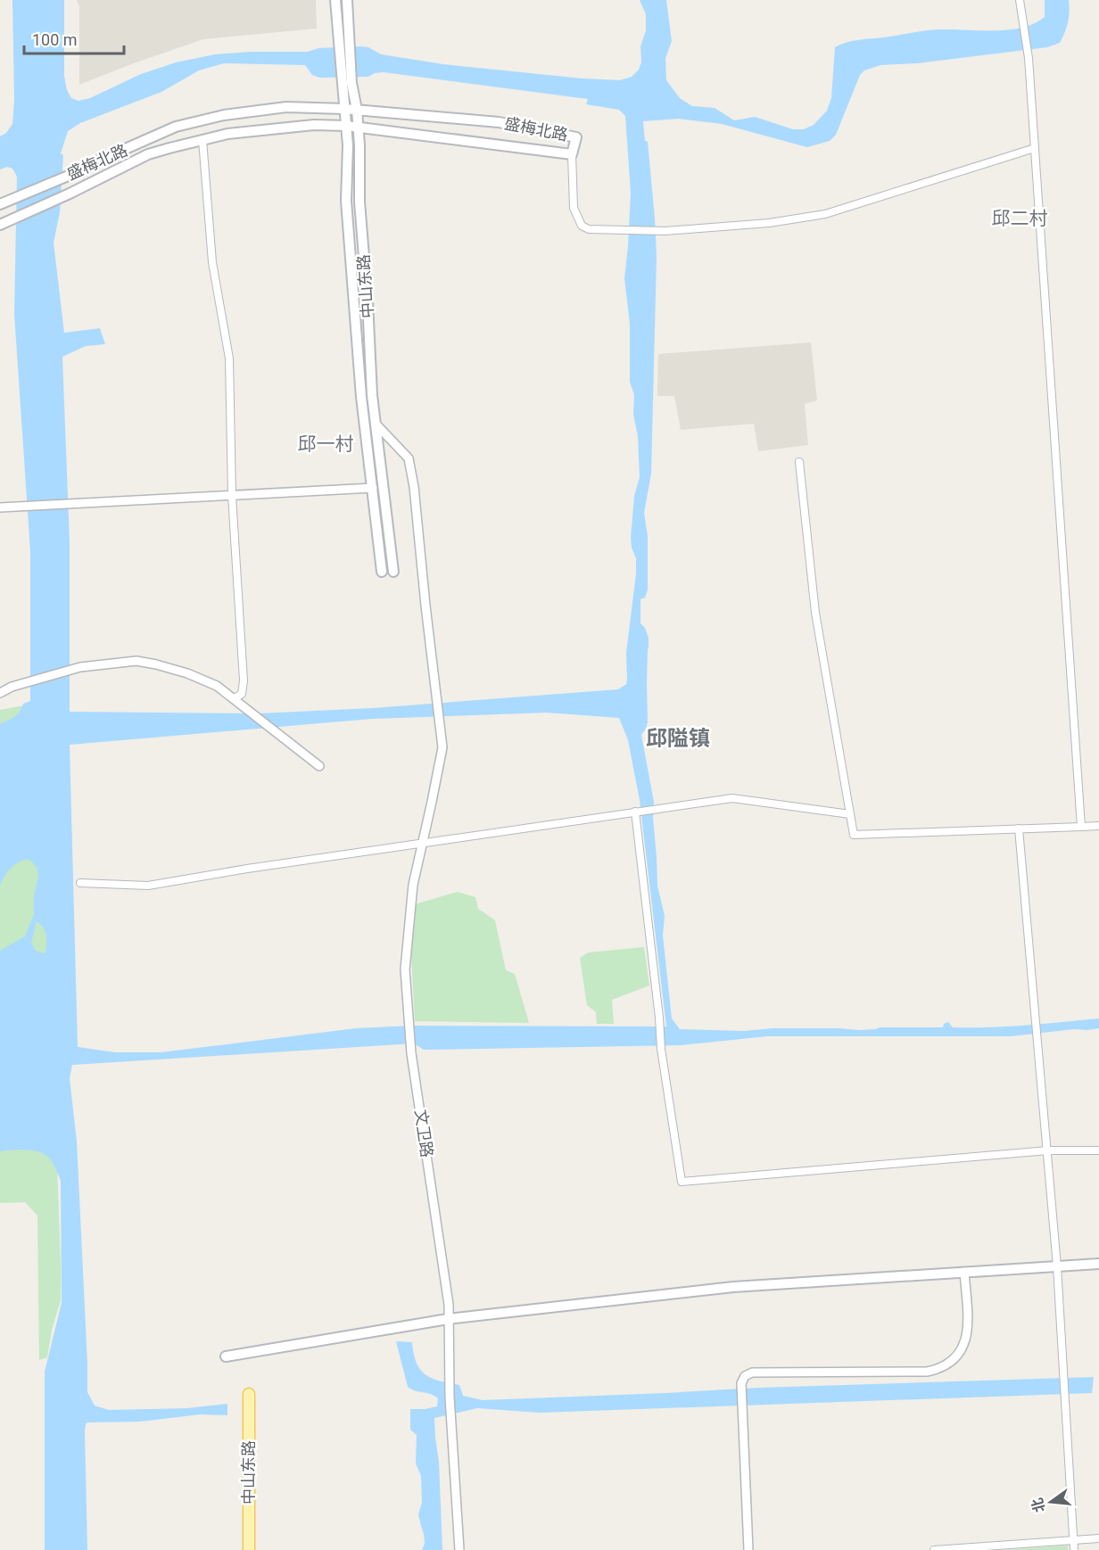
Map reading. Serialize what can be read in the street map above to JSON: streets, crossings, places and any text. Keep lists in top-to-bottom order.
{
  "streets": {
    "main road": ["盛梅北路", "中山东路"],
    "street": ["文卫路"]
  },
  "crossings": [
    ["盛梅北路", "中山东路"],
    ["中山东路", "文卫路"]
  ],
  "districts": ["邱二村", "邱一村", "邱隘镇"],
  "scale_bar": "100 m",
  "north": "left"
}
